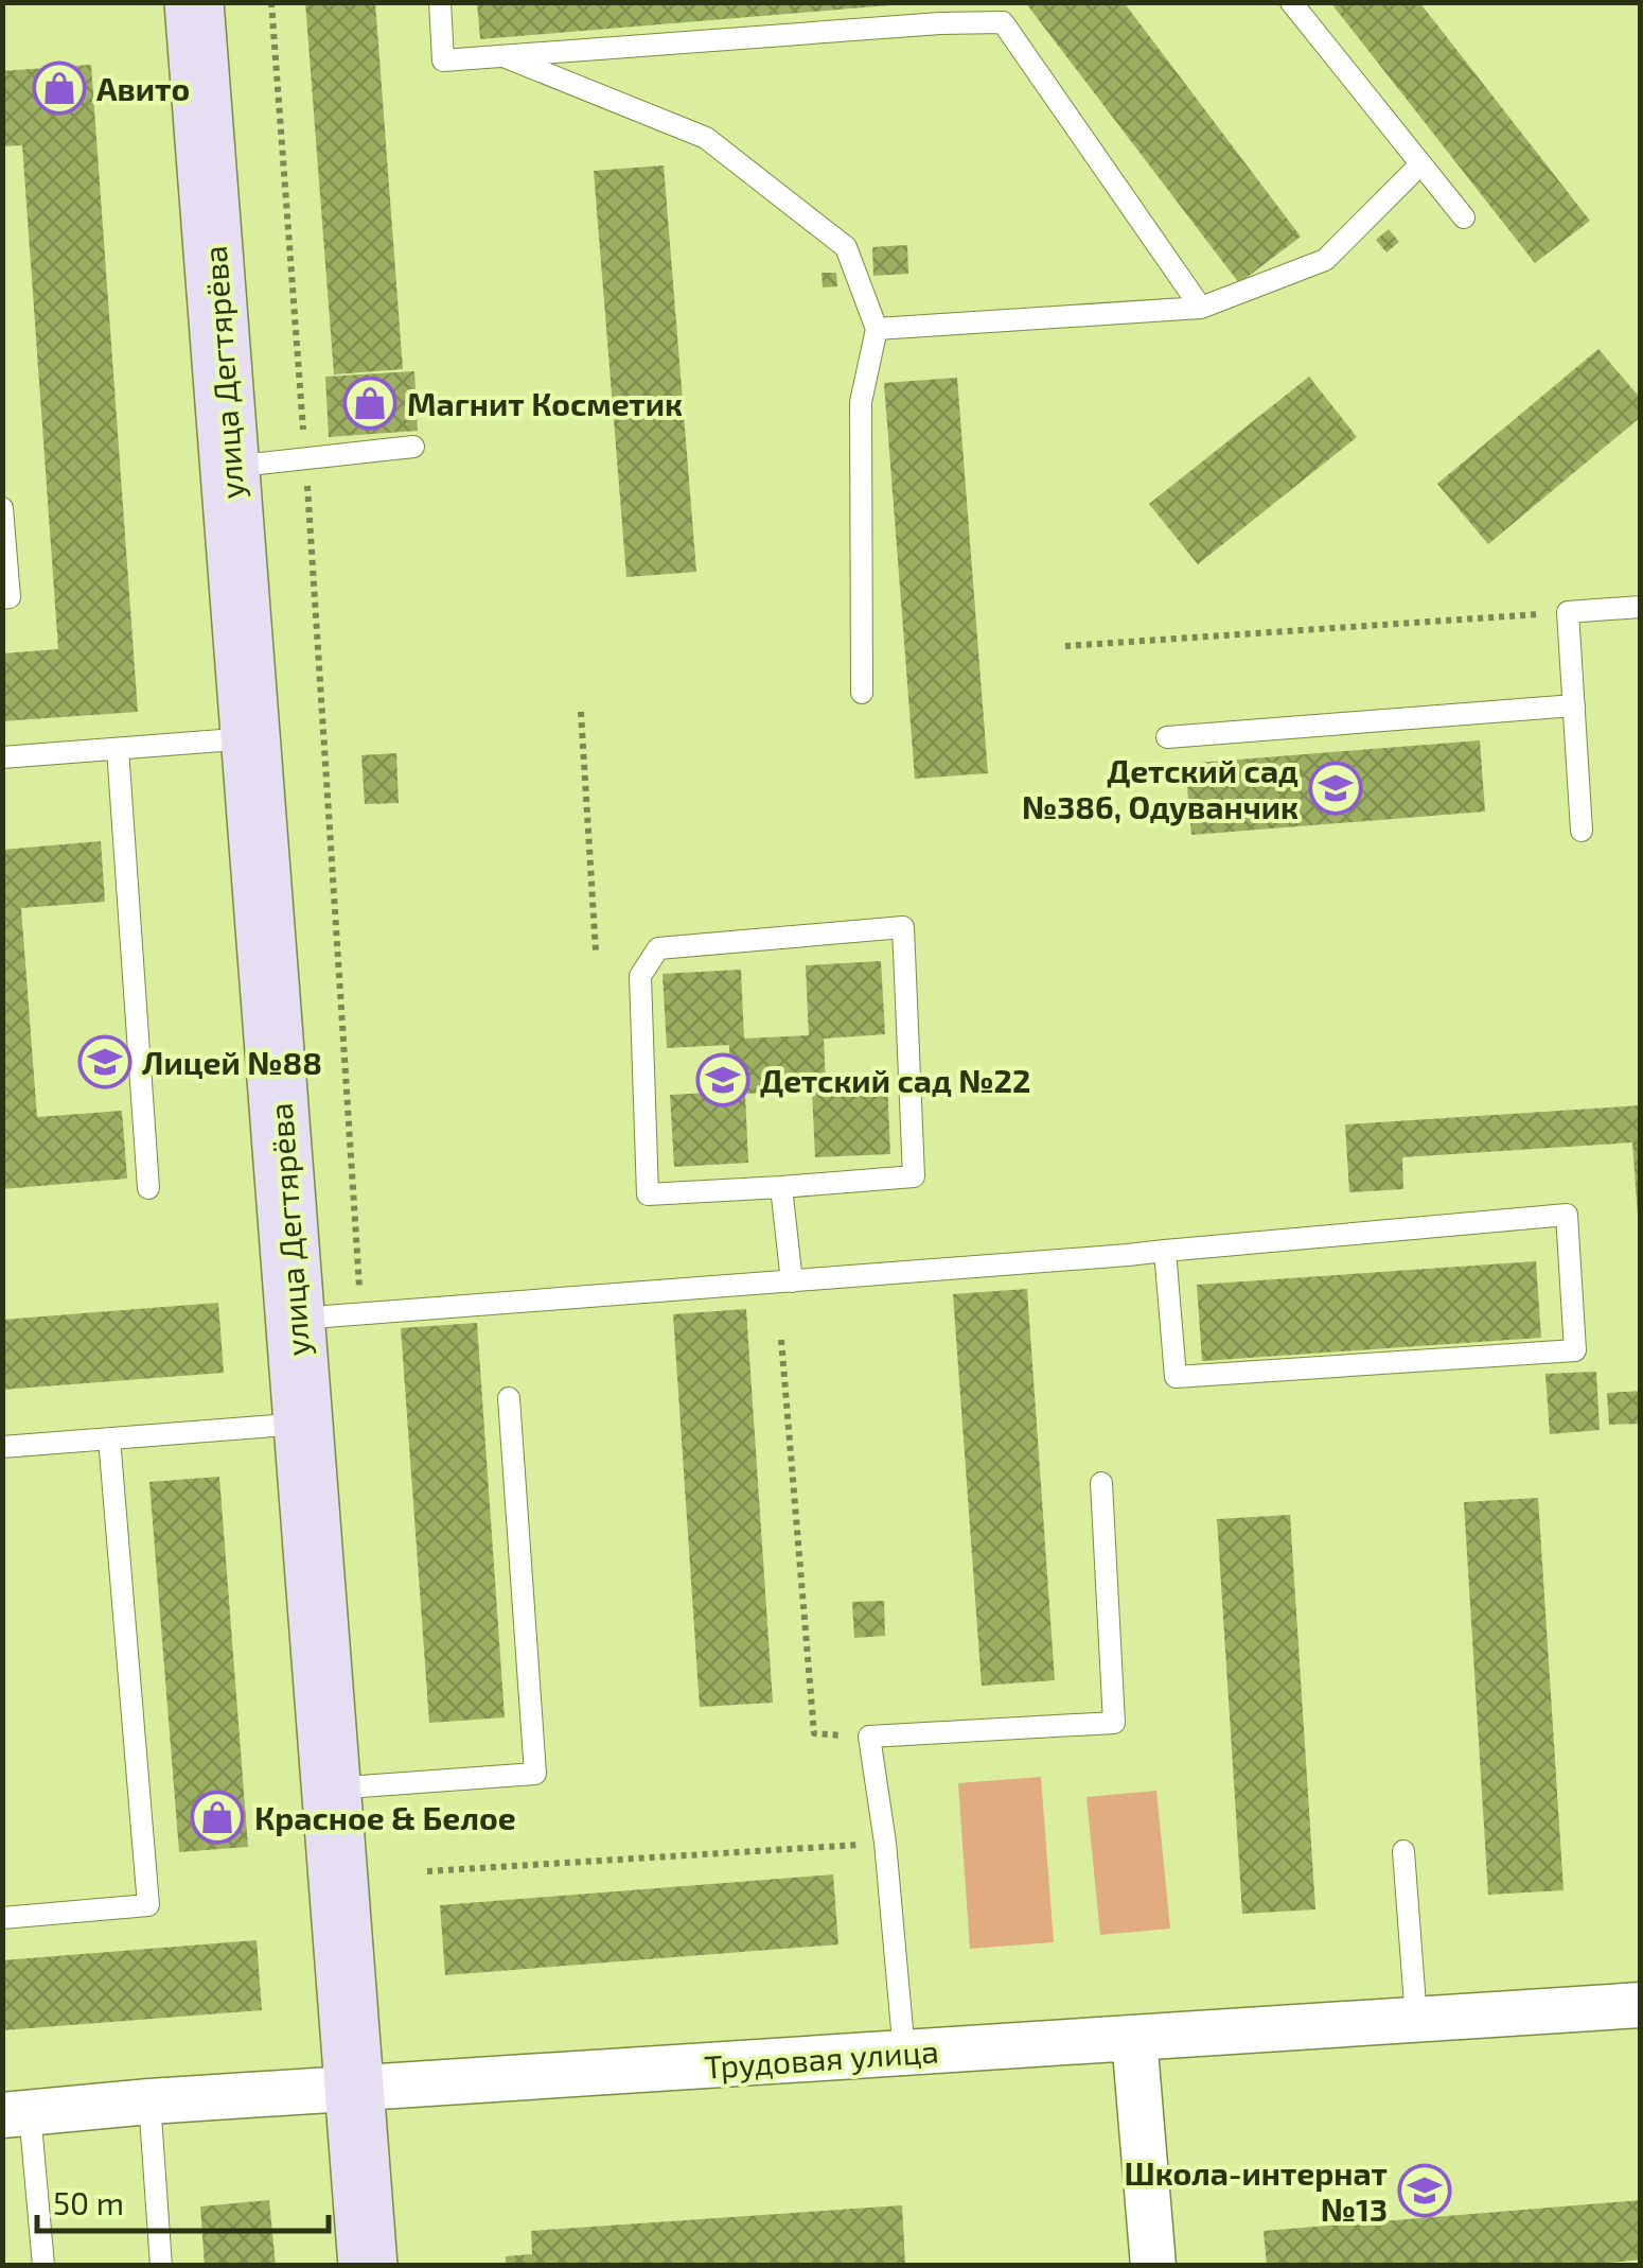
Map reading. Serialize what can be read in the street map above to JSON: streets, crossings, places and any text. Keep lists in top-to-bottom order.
{
  "streets": {
    "street": ["улица Дегтярёва", "Трудовая улица"]
  },
  "crossings": [
    ["улица Дегтярёва", "Трудовая улица"]
  ],
  "places": {
    "shop": ["Авито", "Магнит Косметик", "Красное & Белое"],
    "school or university": [
      "Детский сад №386, Одуванчик",
      "Лицей №88",
      "Детский сад №22",
      "Школа-интернат №13"
    ]
  },
  "scale_bar": "50 m"
}
